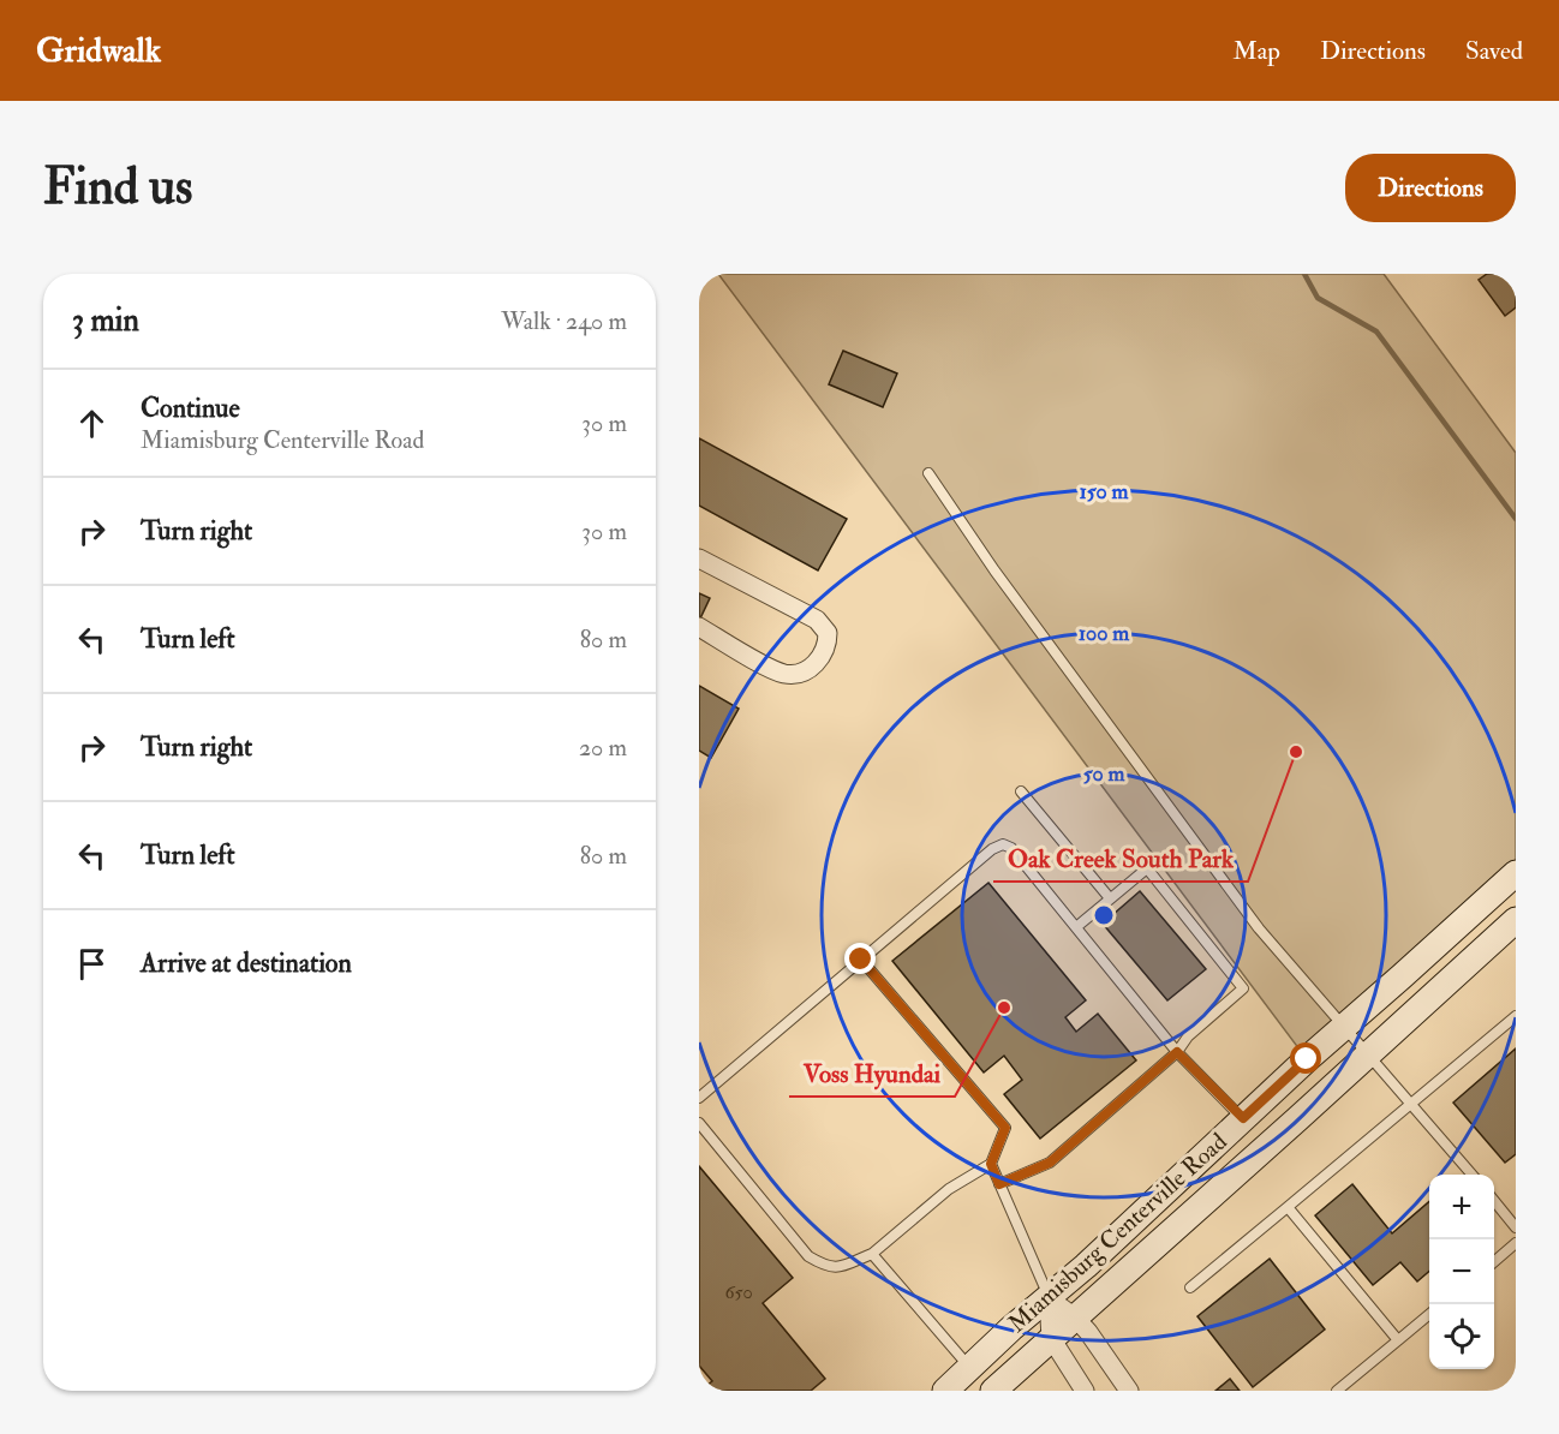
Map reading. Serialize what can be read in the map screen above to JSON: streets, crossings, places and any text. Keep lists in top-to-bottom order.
{
  "streets": {
    "main road": ["Miamisburg Centerville Road"]
  },
  "places": ["Oak Creek South Park", "Voss Hyundai"],
  "house_numbers": ["650"],
  "page": {
    "header": "Gridwalk",
    "nav": ["Map", "Directions", "Saved"],
    "buttons": "Directions",
    "title": "Find us",
    "heading": ["3 min", "Walk · 240 m"],
    "list": [
      ["Continue", "Miamisburg Centerville Road", "30 m"],
      ["Turn right", "30 m"],
      ["Turn left", "80 m"],
      ["Turn right", "20 m"],
      ["Turn left", "80 m"],
      "Arrive at destination"
    ],
    "map_buttons": ["+", "−"]
  },
  "rings": ["150 m", "100 m", "50 m"]
}
